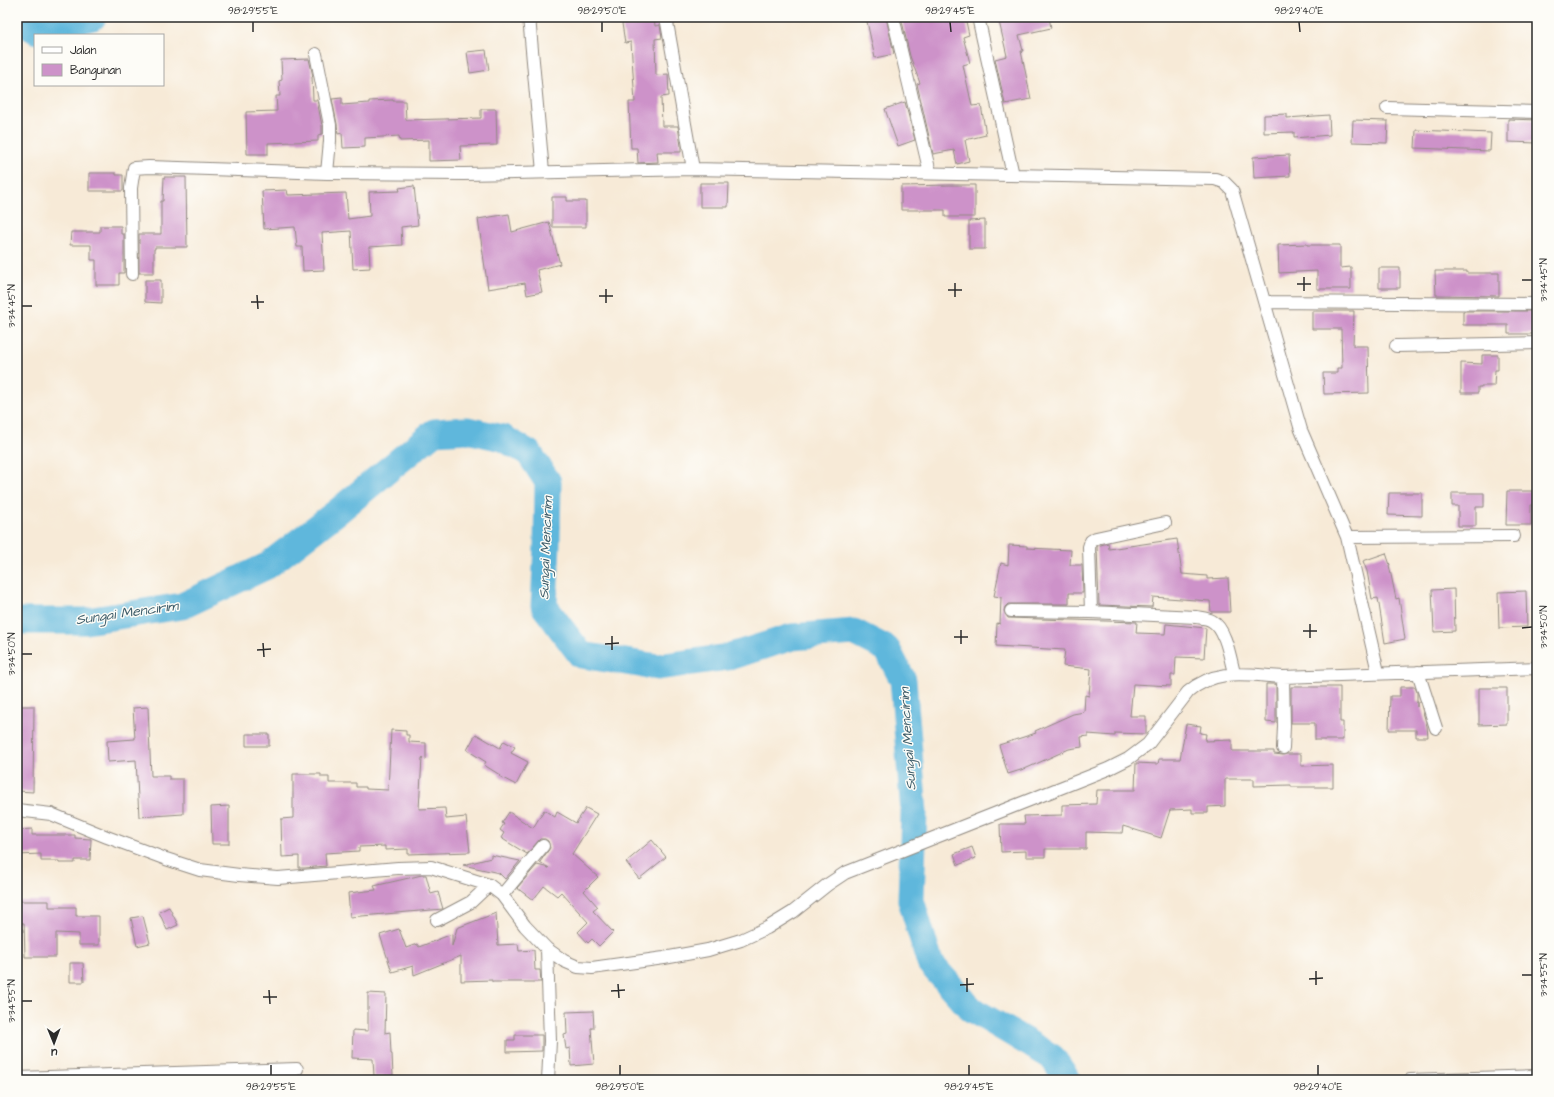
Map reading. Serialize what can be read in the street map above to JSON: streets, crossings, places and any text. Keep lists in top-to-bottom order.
{
  "water": ["Sungai Mencirim"],
  "legend": ["Jalan", "Bangunan"],
  "north": "bottom",
  "coordinates": [
    "98°29'55\"E",
    "98°29'50\"E",
    "98°29'45\"E",
    "98°29'40\"E",
    "3°34'45\"N",
    "3°34'50\"N",
    "3°34'55\"N"
  ]
}
